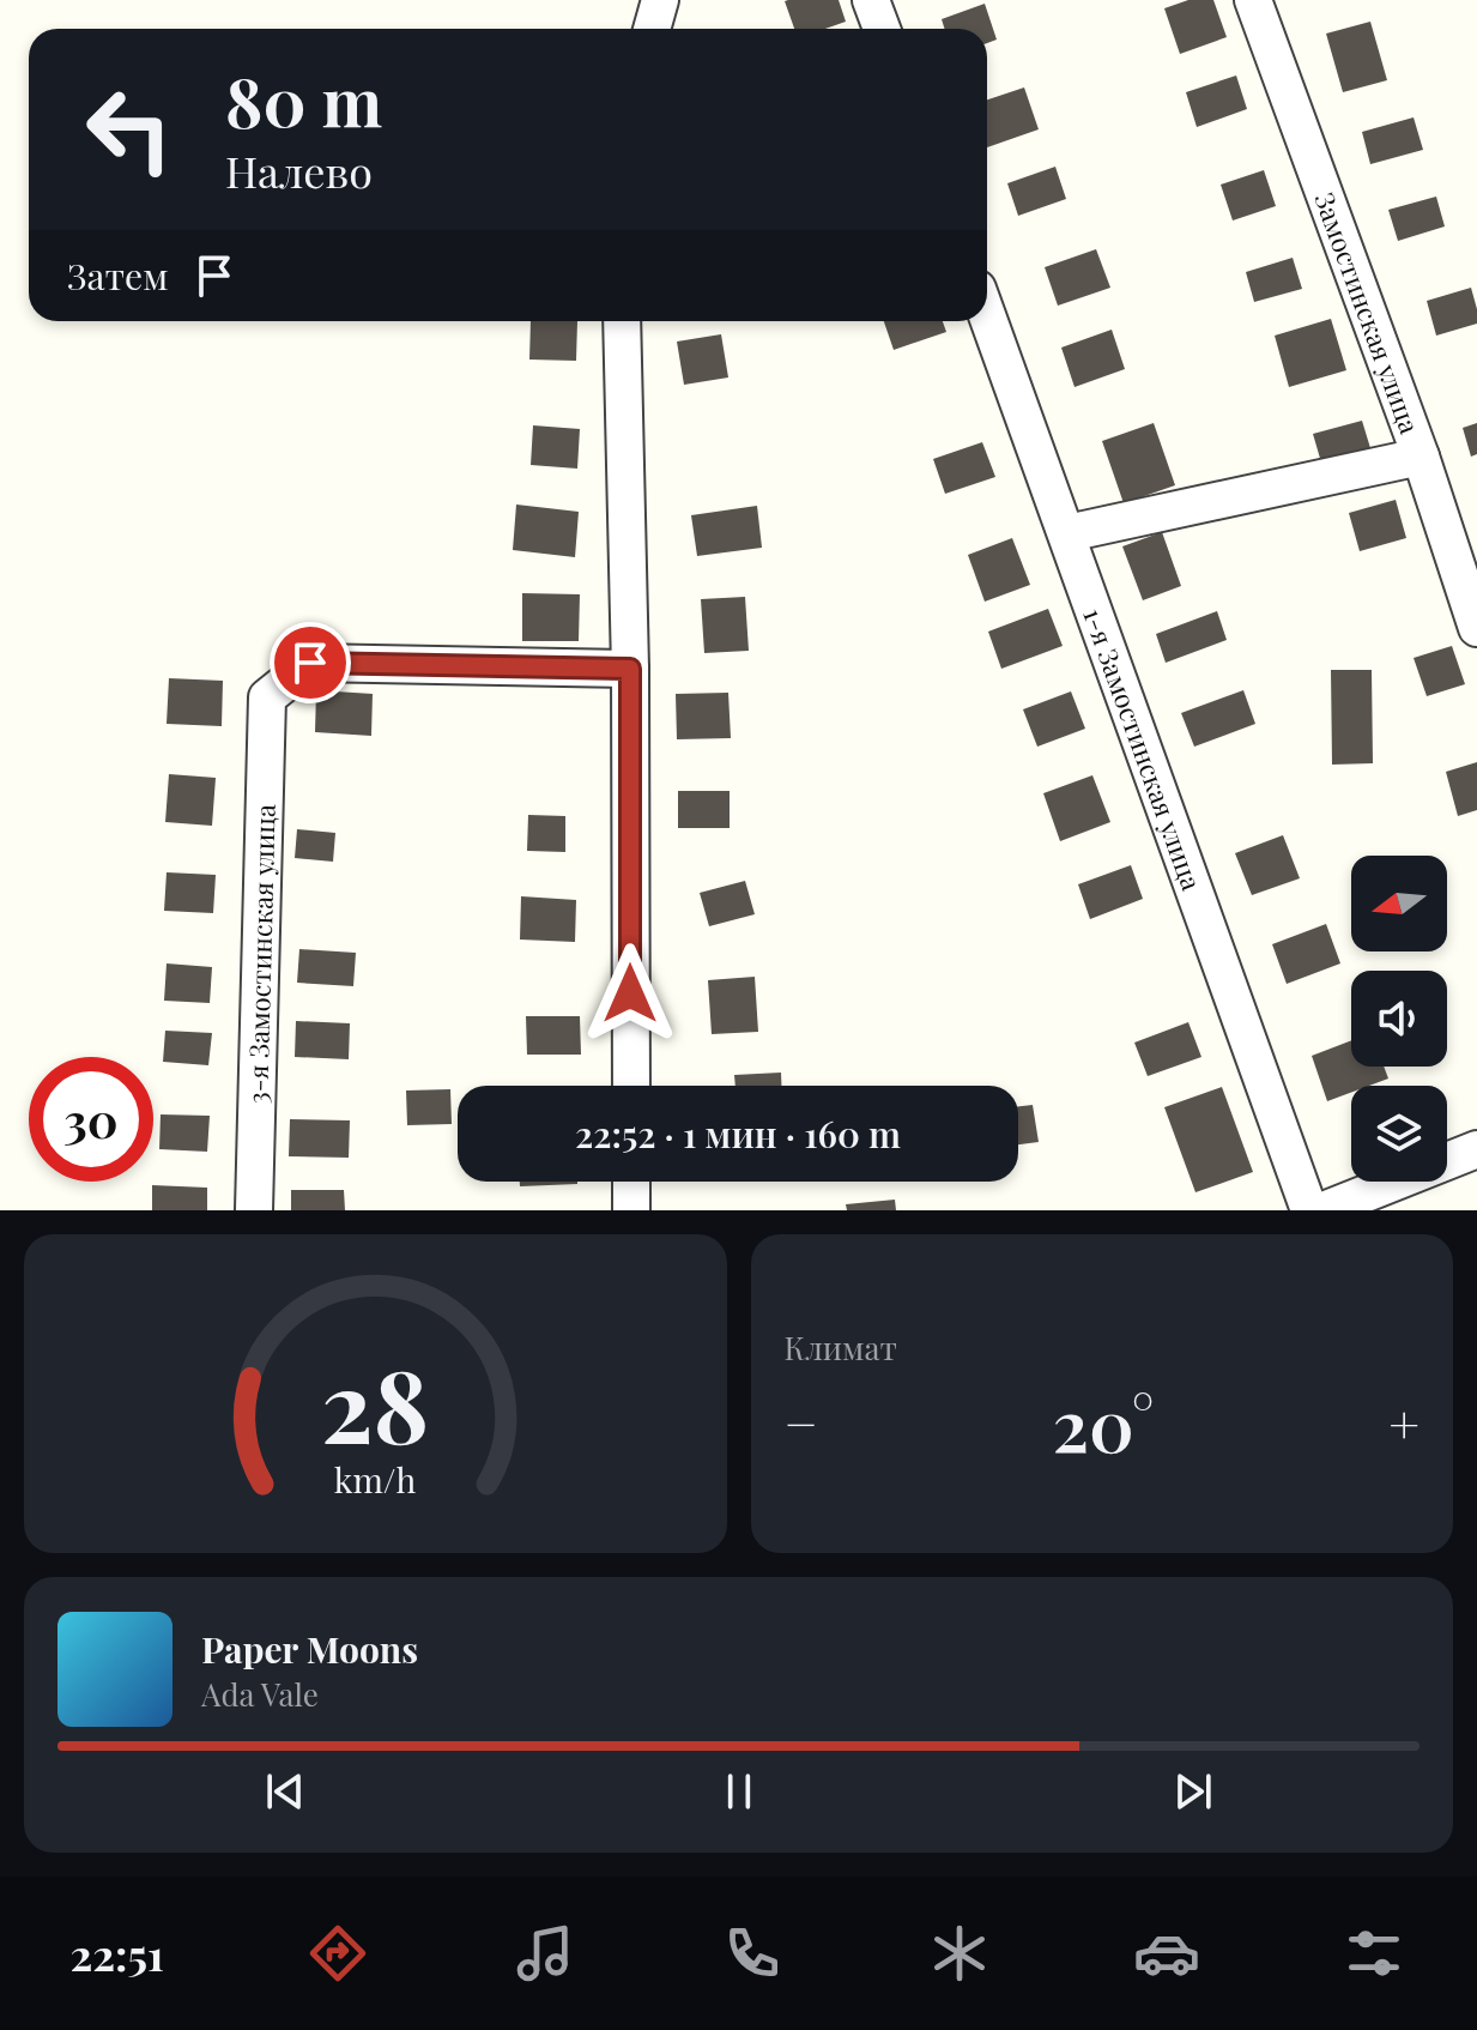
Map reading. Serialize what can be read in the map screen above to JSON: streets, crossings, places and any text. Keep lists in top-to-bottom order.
{
  "streets": {
    "street": ["Замостинская улица", "1-я Замостинская улица", "3-я Замостинская улица"]
  },
  "north": "left",
  "page": {
    "turn": ["80 m", "Налево"],
    "then": "Затем",
    "limit": "30",
    "trip": "22:52 · 1 мин · 160 m",
    "tile": "Климат",
    "heat": ["−", "20°", "+"],
    "song": ["Paper Moons", "Ada Vale"],
    "tabs": "22:51",
    "gauge": ["28", "km/h"]
  }
}
